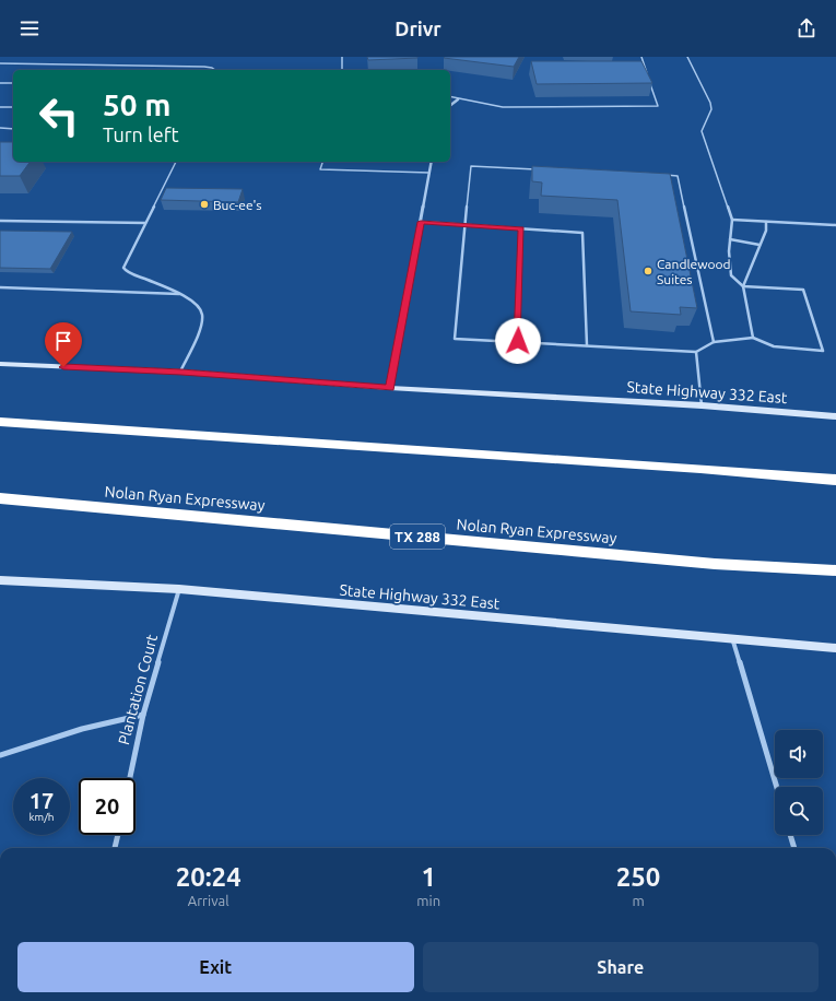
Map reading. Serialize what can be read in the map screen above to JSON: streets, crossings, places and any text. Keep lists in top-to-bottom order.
{
  "streets": {
    "highway": ["Nolan Ryan Expressway", "TX 288"],
    "main road": ["State Highway 332 East"],
    "street": ["Plantation Court"]
  },
  "crossings": [
    ["State Highway 332 East", "Plantation Court"]
  ],
  "places": ["Buc-ee's", "Candlewood Suites"],
  "page": {
    "header": "Drivr",
    "turn": ["50 m", "Turn left"],
    "speed": "17 km/h",
    "limit": "20",
    "eta": [
      "20:24",
      "Arrival",
      "1",
      "min",
      "250",
      "m"
    ],
    "buttons": ["Exit", "Share"]
  }
}
